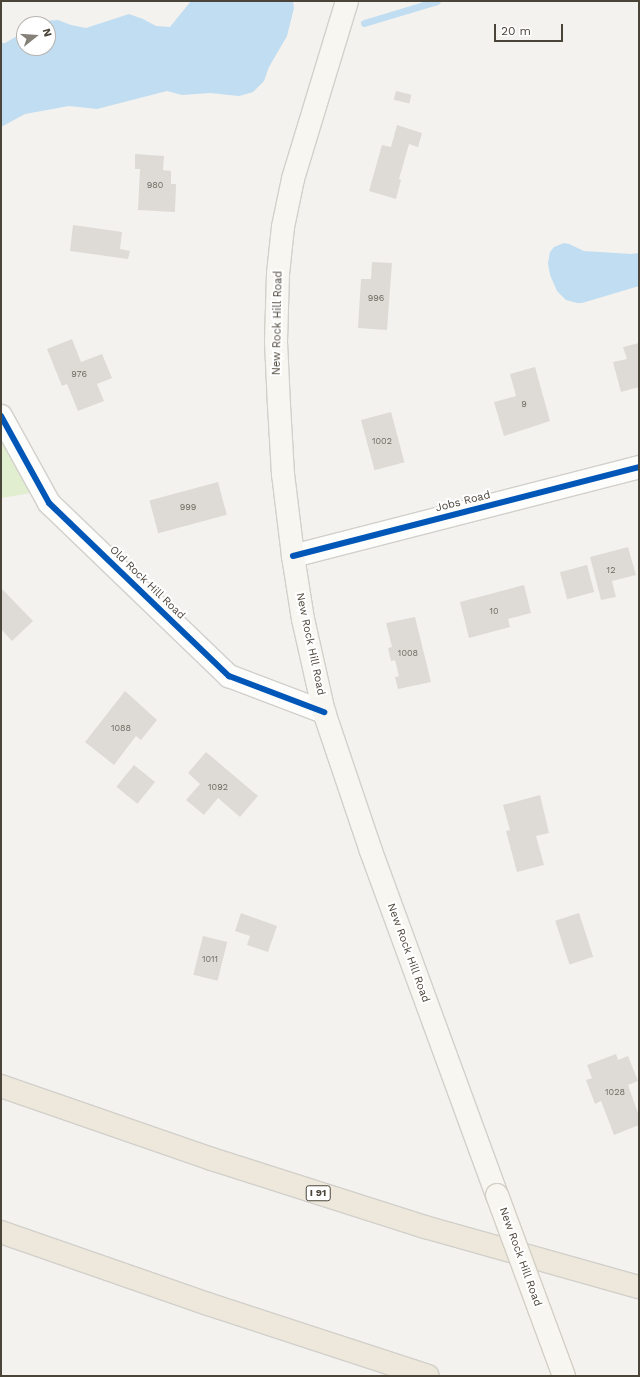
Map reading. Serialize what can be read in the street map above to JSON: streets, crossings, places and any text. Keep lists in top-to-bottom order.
{
  "streets": {
    "highway": ["I 91"],
    "main road": ["New Rock Hill Road"],
    "street": ["Jobs Road", "Old Rock Hill Road"]
  },
  "crossings": [
    ["New Rock Hill Road", "Jobs Road"],
    ["New Rock Hill Road", "Old Rock Hill Road"]
  ],
  "house_numbers": [
    "980",
    "996",
    "976",
    "9",
    "1002",
    "999",
    "12",
    "10",
    "1008",
    "1088",
    "1092",
    "1011",
    "1028"
  ],
  "scale_bar": "20 m",
  "north": "right"
}
